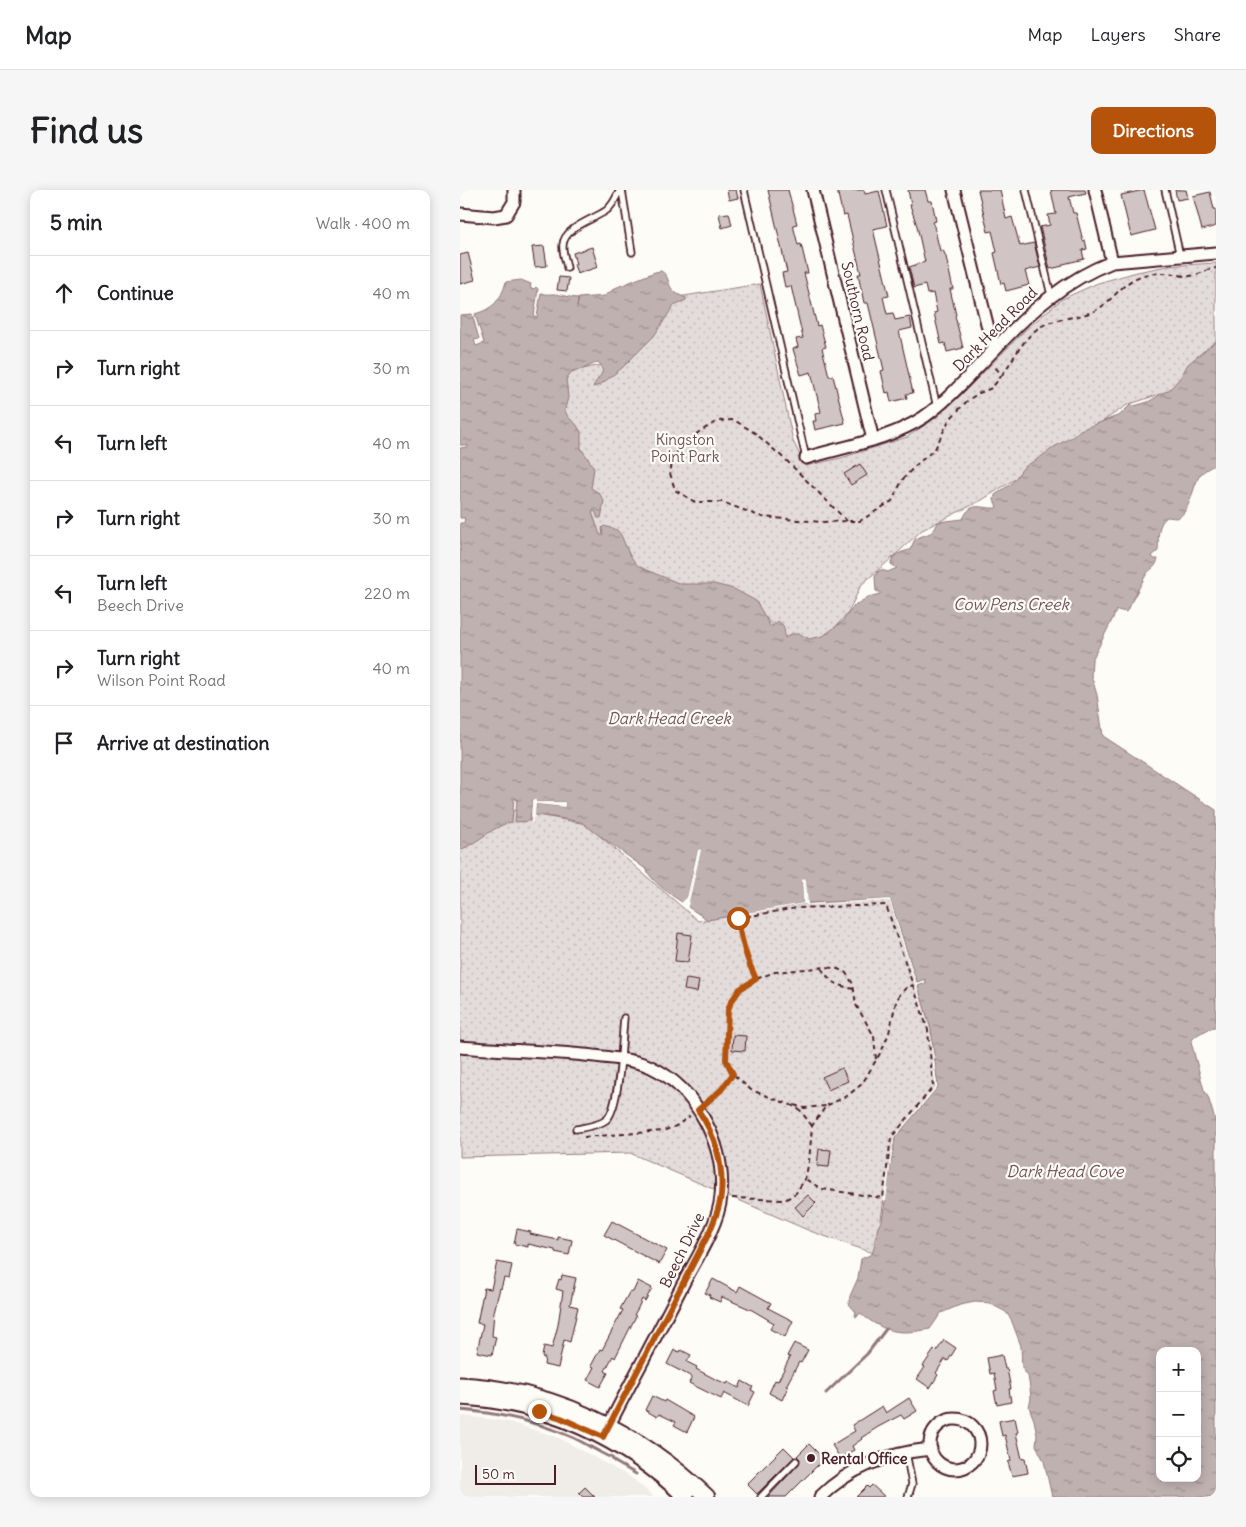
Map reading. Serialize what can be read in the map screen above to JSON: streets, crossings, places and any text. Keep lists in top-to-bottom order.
{
  "streets": {
    "street": ["Southorn Road", "Dark Head Road", "Beech Drive"]
  },
  "crossings": [
    ["Southorn Road", "Dark Head Road"]
  ],
  "water": ["Cow Pens Creek", "Dark Head Creek", "Dark Head Cove"],
  "parks": ["Kingston Point Park"],
  "places": ["Rental Office"],
  "scale_bar": "50 m",
  "page": {
    "header": "Map",
    "nav": ["Map", "Layers", "Share"],
    "buttons": "Directions",
    "title": "Find us",
    "heading": ["5 min", "Walk · 400 m"],
    "list": [
      ["Continue", "40 m"],
      ["Turn right", "30 m"],
      ["Turn left", "40 m"],
      ["Turn right", "30 m"],
      ["Turn left", "Beech Drive", "220 m"],
      ["Turn right", "Wilson Point Road", "40 m"],
      "Arrive at destination"
    ],
    "map_buttons": ["+", "−"],
    "scale": "50 m"
  }
}
